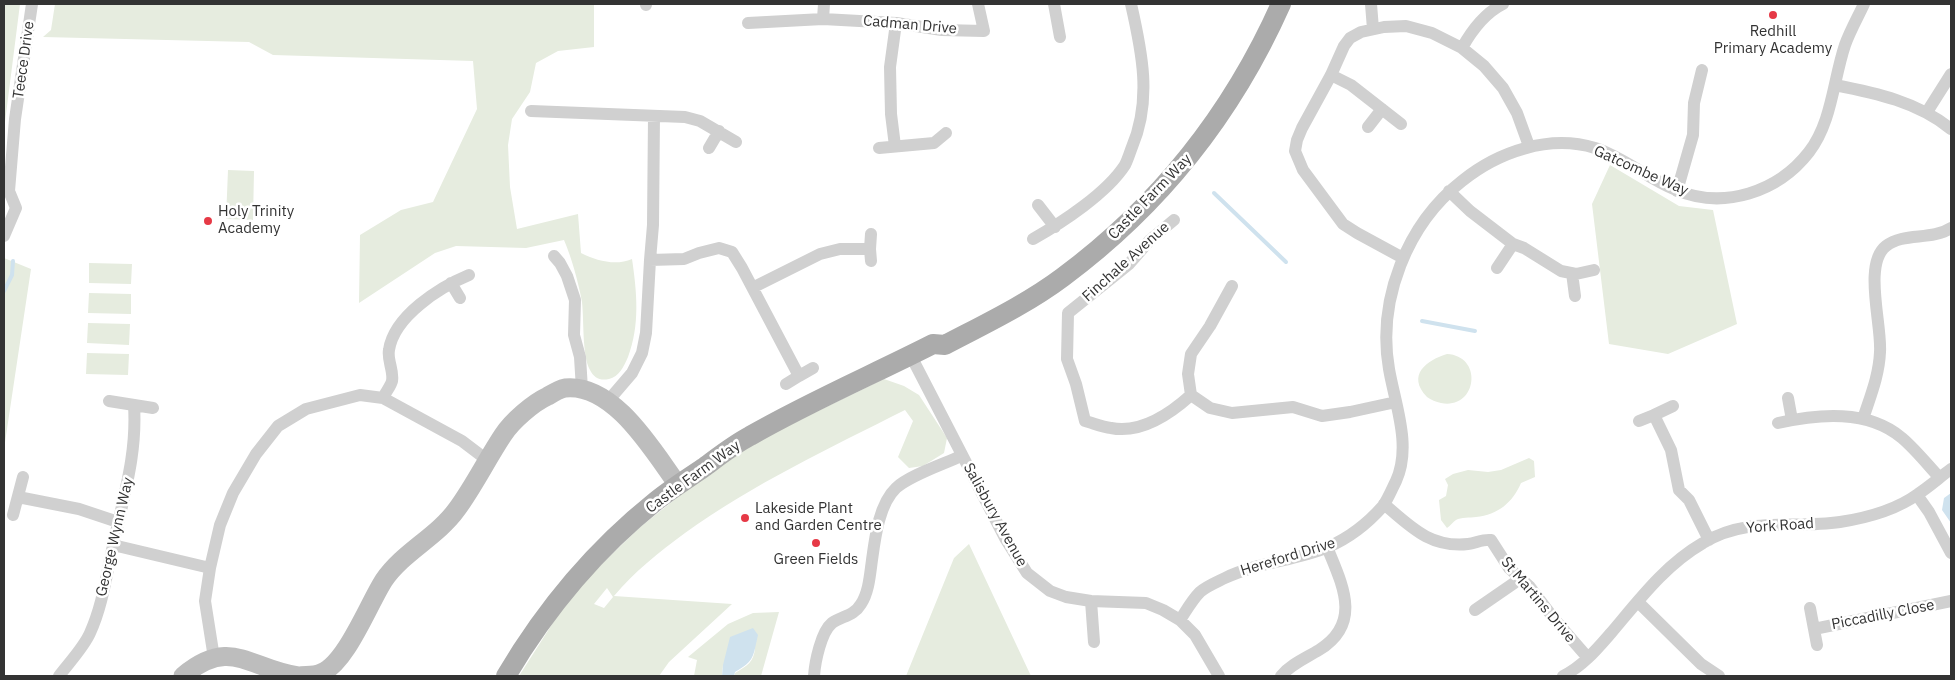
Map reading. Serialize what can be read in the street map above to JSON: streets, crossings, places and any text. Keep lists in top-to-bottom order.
{
  "streets": {
    "main road": ["Castle Farm Way"],
    "street": [
      "Cadman Drive",
      "Teece Drive",
      "Gatcombe Way",
      "Finchale Avenue",
      "Salisbury Avenue",
      "York Road",
      "George Wynn Way",
      "Hereford Drive",
      "St Martins Drive",
      "Piccadilly Close"
    ]
  },
  "crossings": [
    ["Gatcombe Way", "Hereford Drive"],
    ["Castle Farm Way", "Salisbury Avenue"],
    ["Salisbury Avenue", "Hereford Drive"],
    ["York Road", "St Martins Drive"],
    ["Hereford Drive", "St Martins Drive"]
  ],
  "places": [
    "Redhill Primary Academy",
    "Holy Trinity Academy",
    "Lakeside Plant and Garden Centre",
    "Green Fields"
  ]
}
